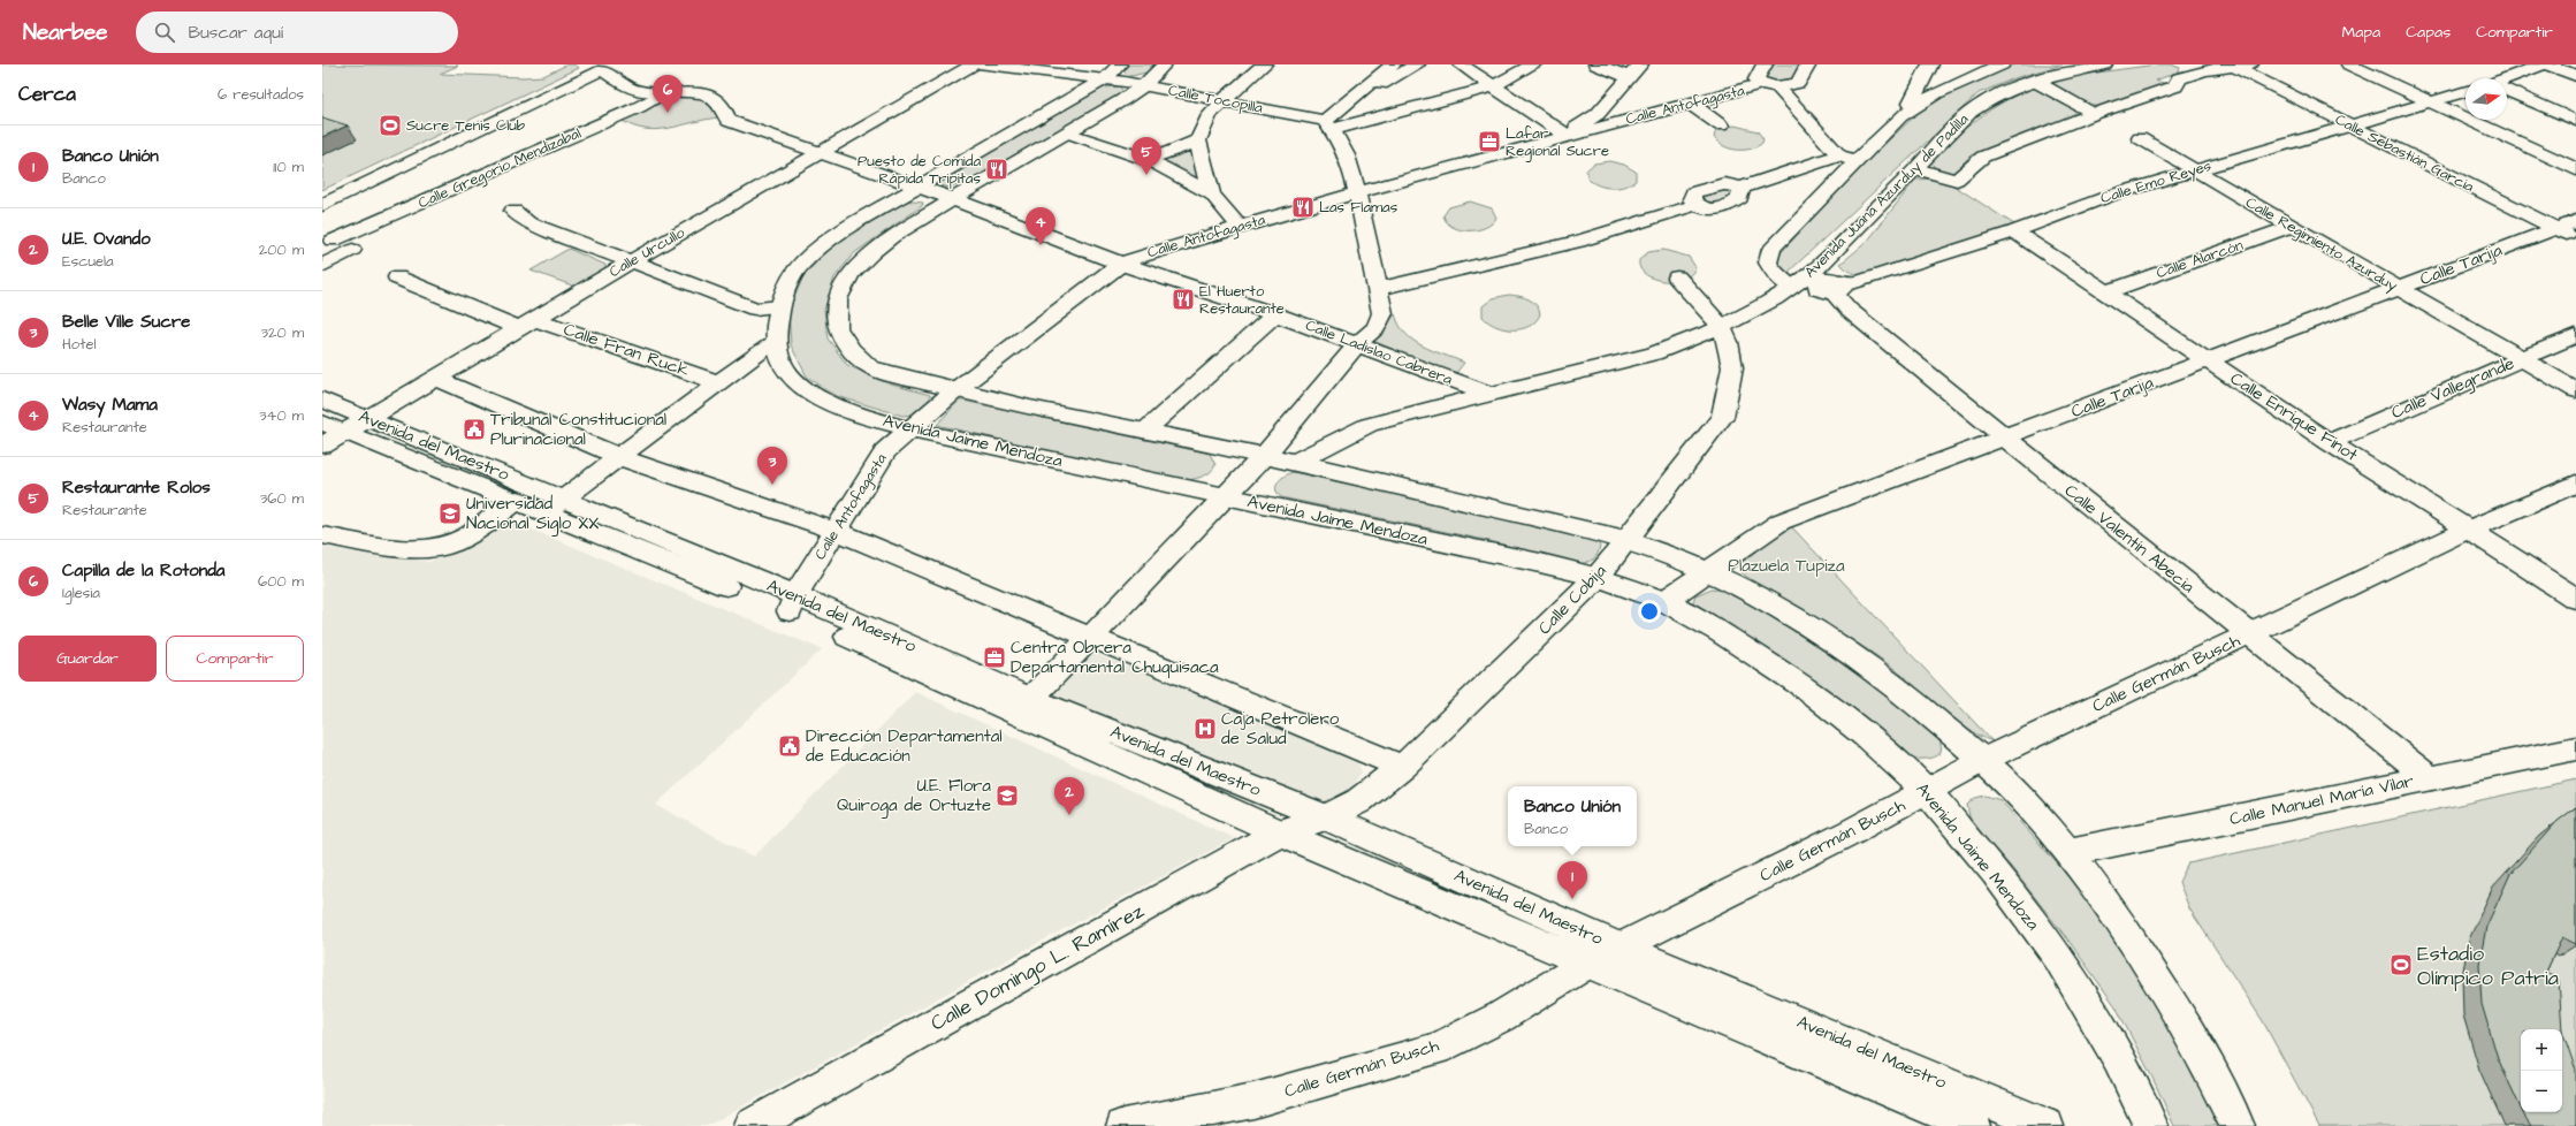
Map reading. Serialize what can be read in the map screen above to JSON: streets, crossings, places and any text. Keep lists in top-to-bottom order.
{
  "streets": {
    "street": [
      "Calle Tocopilla",
      "Calle Antofagasta",
      "Calle Sebastián Garcia",
      "Calle Gregorio Mendizabal",
      "Calle Emo Reyes",
      "Avenida Juana Azurduy de Padilla",
      "Calle Regimiento Azurduy",
      "Calle Urcullo",
      "Calle Alarcón",
      "Calle Tarija",
      "Calle Fran Ruck",
      "Calle Ladislao Cabrera",
      "Calle Vallegrande",
      "Calle Enrique Finot",
      "Avenida Jaime Mendoza",
      "Avenida del Maestro",
      "Calle Valentín Abecia",
      "Calle Cobija",
      "Calle Germán Busch",
      "Calle Manuel María Vilar",
      "Calle Domingo L. Ramírez"
    ]
  },
  "crossings": [
    ["Calle Tocopilla", "Avenida Jaime Mendoza"],
    ["Calle Antofagasta", "Calle Ladislao Cabrera"],
    ["Calle Antofagasta", "Avenida Jaime Mendoza"],
    ["Calle Antofagasta", "Avenida del Maestro"],
    ["Calle Sebastián Garcia", "Calle Emo Reyes"],
    ["Calle Sebastián Garcia", "Calle Tarija"],
    ["Calle Gregorio Mendizabal", "Calle Ladislao Cabrera"],
    ["Calle Emo Reyes", "Avenida Juana Azurduy de Padilla"],
    ["Calle Emo Reyes", "Calle Regimiento Azurduy"],
    ["Calle Emo Reyes", "Calle Enrique Finot"],
    ["Calle Emo Reyes", "Calle Valentín Abecia"],
    ["Avenida Juana Azurduy de Padilla", "Calle Ladislao Cabrera"],
    ["Avenida Juana Azurduy de Padilla", "Calle Valentín Abecia"],
    ["Avenida Juana Azurduy de Padilla", "Calle Cobija"],
    ["Calle Regimiento Azurduy", "Calle Alarcón"],
    ["Calle Regimiento Azurduy", "Calle Tarija"],
    ["Calle Regimiento Azurduy", "Calle Vallegrande"],
    ["Calle Urcullo", "Calle Fran Ruck"],
    ["Calle Urcullo", "Calle Ladislao Cabrera"],
    ["Calle Urcullo", "Avenida del Maestro"],
    ["Calle Alarcón", "Calle Enrique Finot"],
    ["Calle Tarija", "Calle Enrique Finot"],
    ["Calle Tarija", "Avenida Jaime Mendoza"],
    ["Calle Tarija", "Calle Valentín Abecia"],
    ["Calle Ladislao Cabrera", "Avenida Jaime Mendoza"],
    ["Calle Vallegrande", "Calle Enrique Finot"],
    ["Calle Enrique Finot", "Calle Germán Busch"],
    ["Avenida Jaime Mendoza", "Calle Cobija"],
    ["Avenida Jaime Mendoza", "Calle Germán Busch"],
    ["Avenida del Maestro", "Calle Cobija"],
    ["Avenida del Maestro", "Calle Germán Busch"],
    ["Avenida del Maestro", "Calle Domingo L. Ramírez"],
    ["Calle Valentín Abecia", "Calle Germán Busch"],
    ["Calle Valentín Abecia", "Calle Manuel María Vilar"],
    ["Calle Cobija", "Calle Domingo L. Ramírez"]
  ],
  "parks": ["Plazuela Tupiza"],
  "places": {
    "sports": ["Sucre Tenis Club", "Estadio Olímpico Patria"],
    "office": ["Lafar Regional Sucre", "Centra Obrera Departamental Chuquisaca"],
    "restaurant": ["Puesto de Comida Rápida Tripitas", "Las Flamas", "El Huerto Restaurante"],
    "public building": ["Tribunal Constitucional Plurinacional", "Dirección Departamental de Educación"],
    "school or university": ["Universidad Nacional Siglo XX", "U.E. Flora Quiroga de Ortuzte"],
    "hospital": ["Caja Petrolero de Salud"]
  },
  "north": "right",
  "page": {
    "header": "Nearbee",
    "search": "Buscar aquí",
    "nav": ["Mapa", "Capas", "Compartir"],
    "heading": ["Cerca", "6 resultados"],
    "pins": [
      "6",
      "5",
      "4",
      "3",
      "2",
      "1"
    ],
    "list": [
      {
        "mark": "1",
        "name": "Banco Unión",
        "note": "Banco",
        "value": "110 m"
      },
      {
        "mark": "2",
        "name": "U.E. Ovando",
        "note": "Escuela",
        "value": "200 m"
      },
      {
        "mark": "3",
        "name": "Belle Ville Sucre",
        "note": "Hotel",
        "value": "320 m"
      },
      {
        "mark": "4",
        "name": "Wasy Mama",
        "note": "Restaurante",
        "value": "340 m"
      },
      {
        "mark": "5",
        "name": "Restaurante Rolos",
        "note": "Restaurante",
        "value": "360 m"
      },
      {
        "mark": "6",
        "name": "Capilla de la Rotonda",
        "note": "Iglesia",
        "value": "600 m"
      }
    ],
    "buttons": ["Guardar", "Compartir"],
    "popup": ["Banco Unión", "Banco"],
    "map_buttons": ["+", "−"]
  }
}
